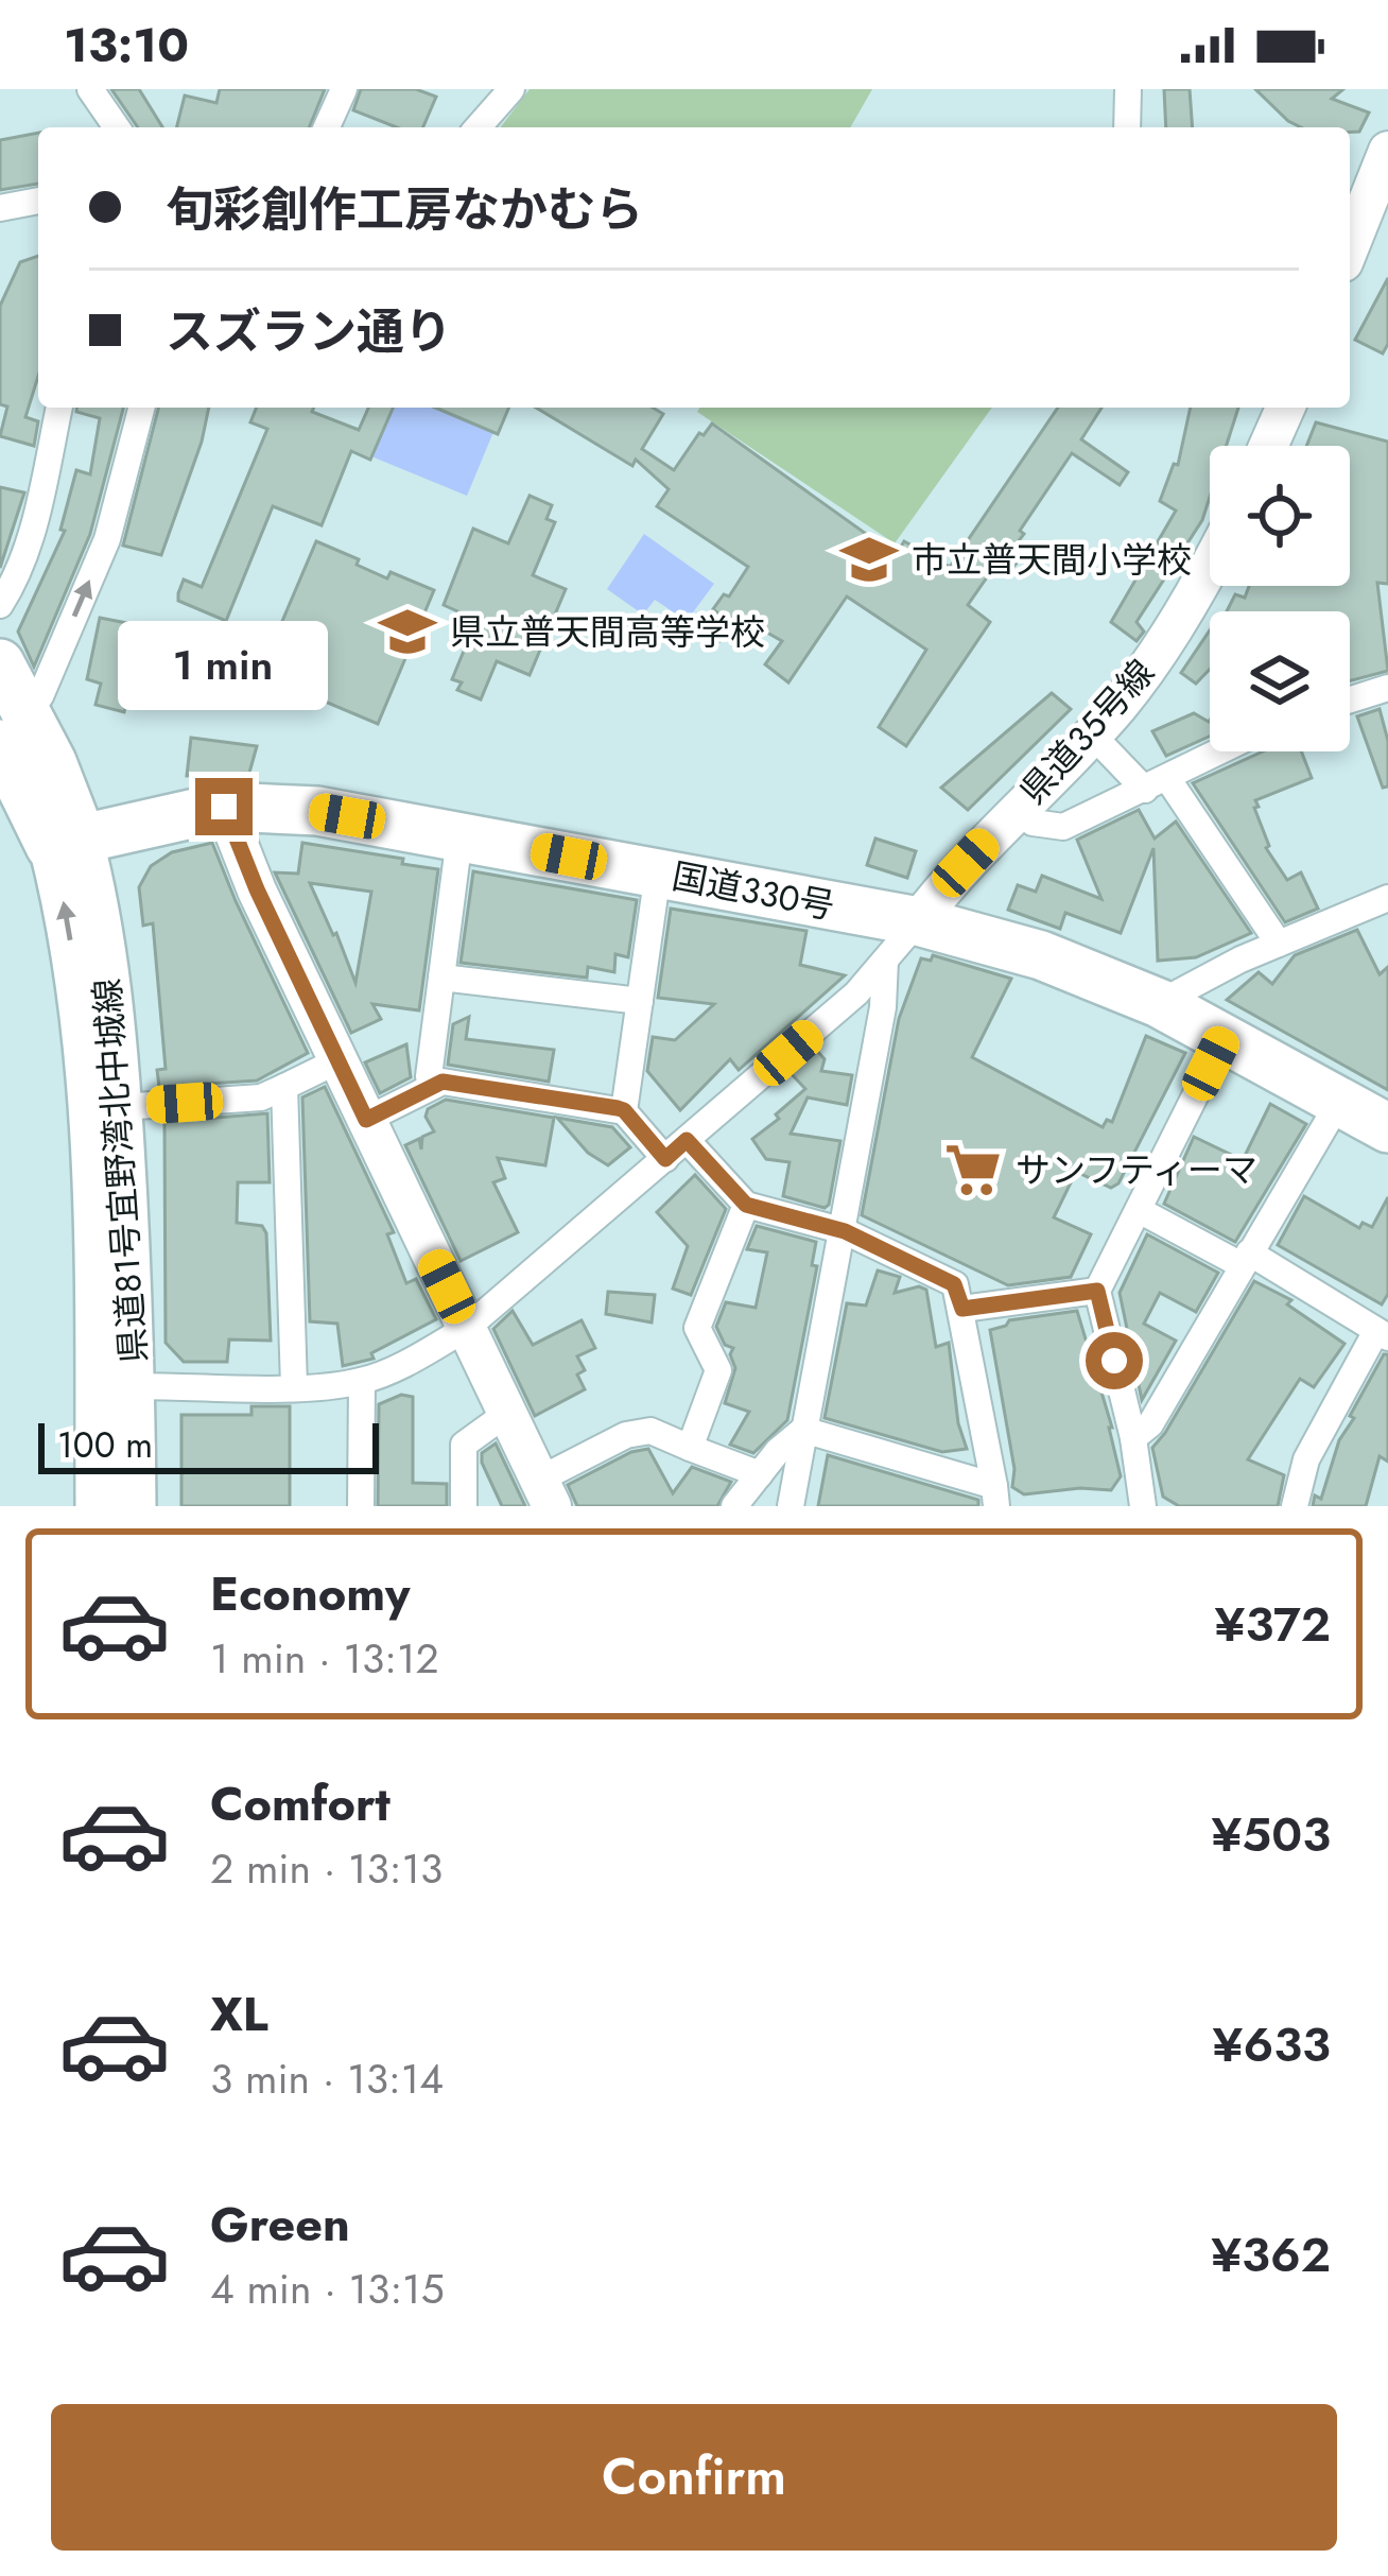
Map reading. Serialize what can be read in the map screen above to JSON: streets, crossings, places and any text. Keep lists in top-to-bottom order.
{
  "streets": {
    "highway": ["国道330号"],
    "main road": ["県道81号宜野湾北中城線"],
    "street": ["県道35号線"]
  },
  "crossings": [
    ["県道35号線", "国道330号"],
    ["国道330号", "県道81号宜野湾北中城線"]
  ],
  "places": {
    "school or university": ["市立普天間小学校", "県立普天間高等学校"],
    "supermarket": ["サンフティーマ"]
  },
  "scale_bar": "100 m",
  "page": {
    "status": "13:10",
    "banner": ["旬彩創作工房なかむら", "スズラン通り"],
    "bubble": "1 min",
    "scale": "100 m",
    "list": [
      {
        "name": "Economy",
        "note": "1 min · 13:12",
        "value": "¥372"
      },
      {
        "name": "Comfort",
        "note": "2 min · 13:13",
        "value": "¥503"
      },
      {
        "name": "XL",
        "note": "3 min · 13:14",
        "value": "¥633"
      },
      {
        "name": "Green",
        "note": "4 min · 13:15",
        "value": "¥362"
      }
    ],
    "buttons": "Confirm"
  }
}
